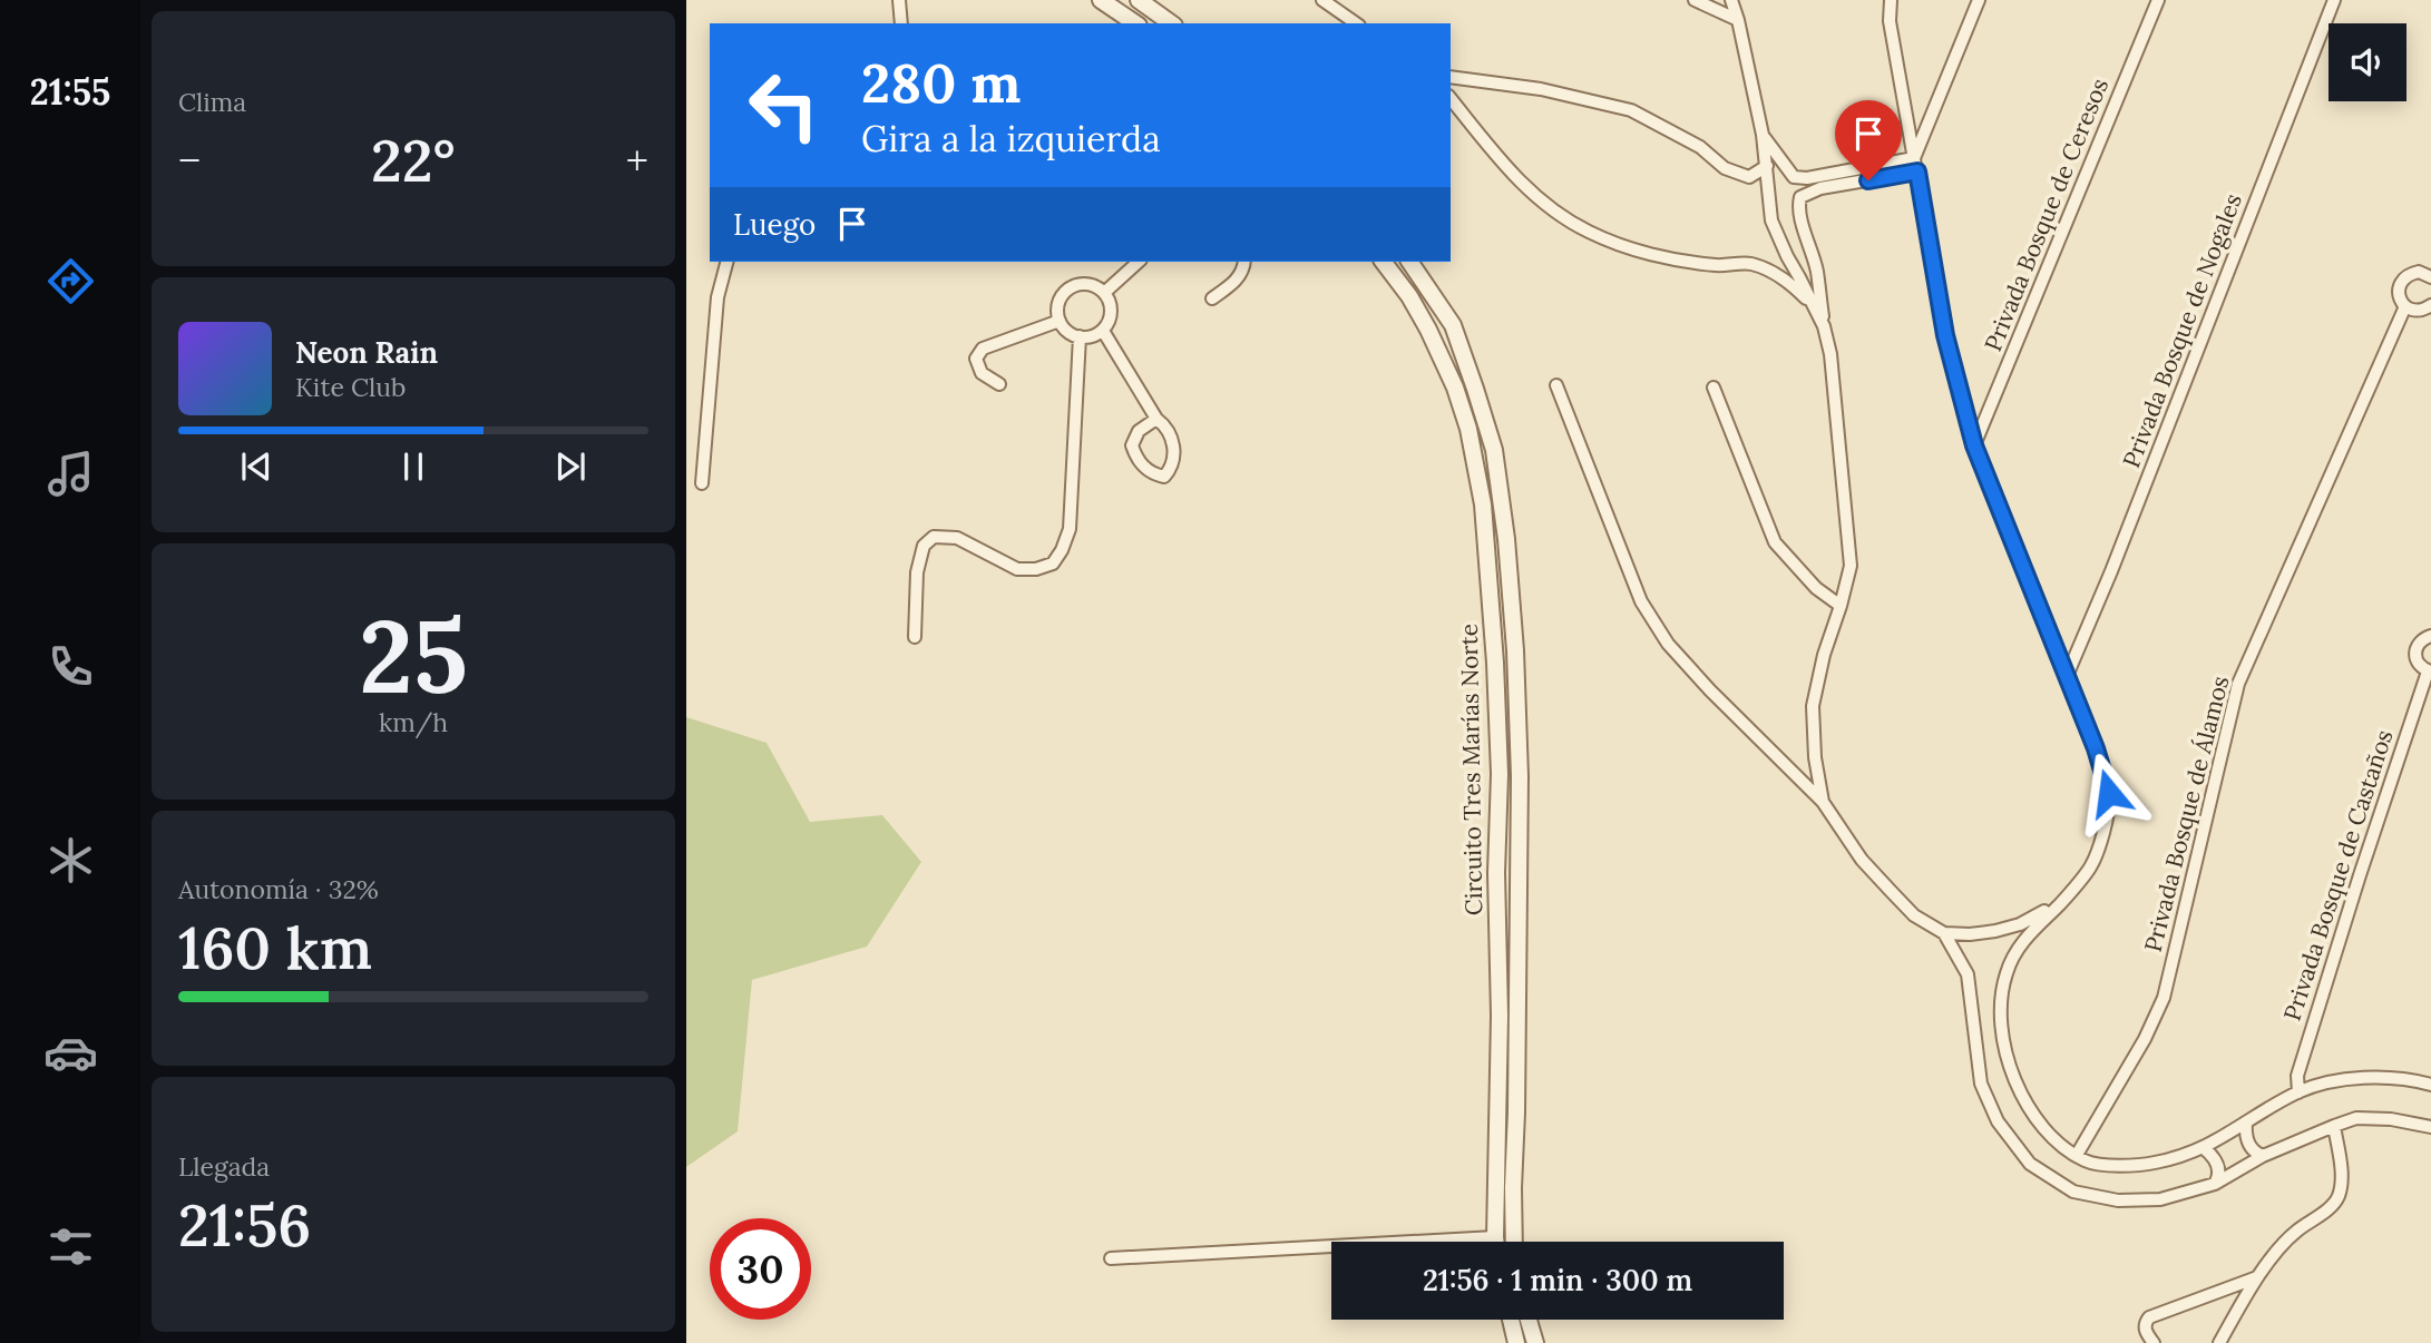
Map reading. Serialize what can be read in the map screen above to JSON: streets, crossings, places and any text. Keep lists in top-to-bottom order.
{
  "streets": {
    "street": [
      "Privada Bosque de Ceresos",
      "Privada Bosque de Nogales",
      "Circuito Tres Marías Norte",
      "Privada Bosque de Álamos",
      "Privada Bosque de Castaños"
    ]
  },
  "page": {
    "tabs": "21:55",
    "tile": [
      "Clima",
      ["25", "km/h"],
      ["Autonomía · 32%", "160 km"],
      ["Llegada", "21:56"]
    ],
    "turn": ["280 m", "Gira a la izquierda"],
    "heat": ["−", "22°", "+"],
    "then": "Luego",
    "song": ["Neon Rain", "Kite Club"],
    "limit": "30",
    "trip": "21:56 · 1 min · 300 m"
  }
}
